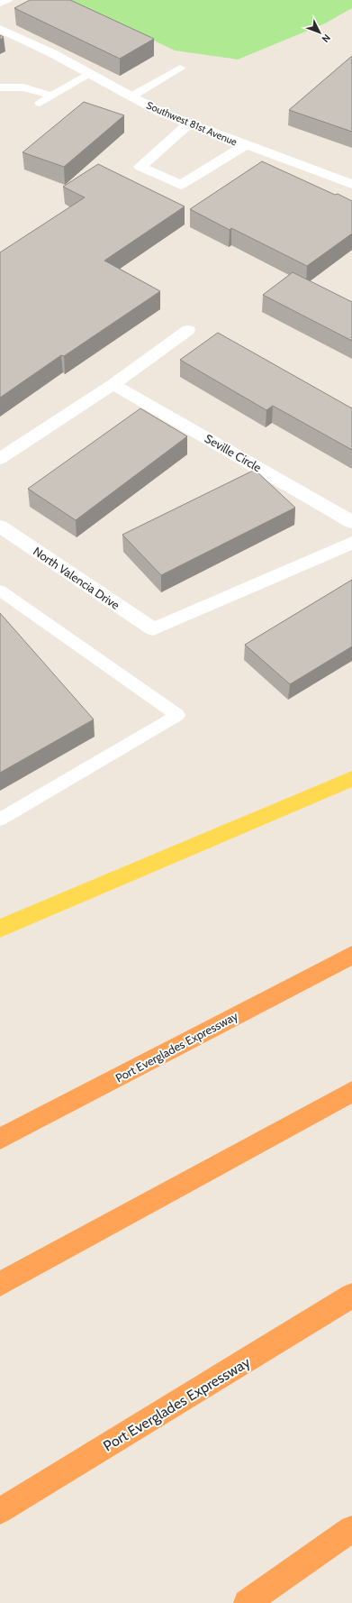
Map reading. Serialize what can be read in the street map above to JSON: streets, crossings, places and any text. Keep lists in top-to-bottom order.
{
  "streets": {
    "highway": ["Port Everglades Expressway"],
    "street": ["Southwest 81st Avenue", "Seville Circle", "North Valencia Drive"]
  },
  "north": "bottom right"
}
